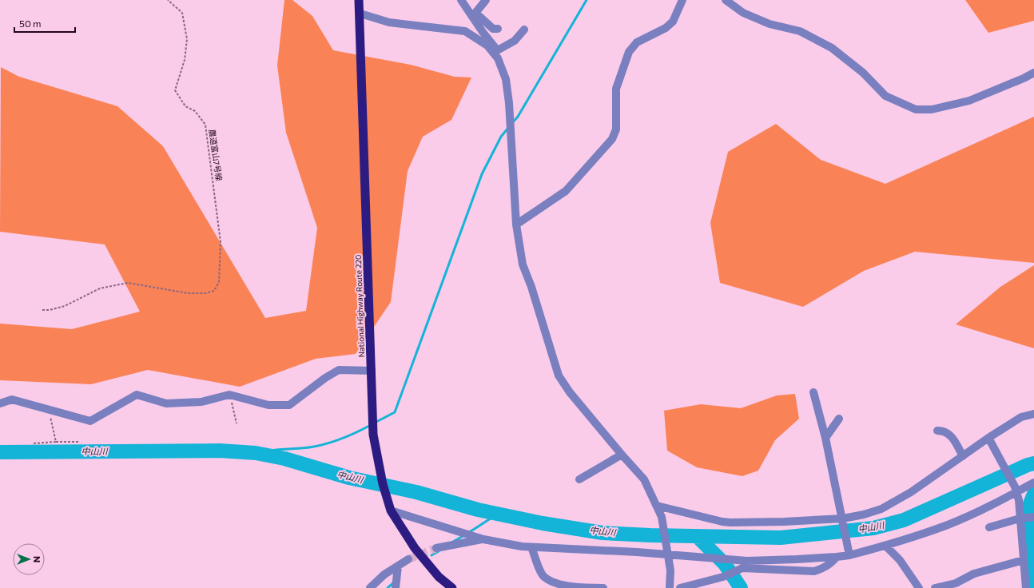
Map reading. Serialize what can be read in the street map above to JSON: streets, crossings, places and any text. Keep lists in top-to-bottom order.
{
  "streets": {
    "highway": ["National Highway Route 220"],
    "path": ["農道富山7号線"]
  },
  "water": ["中山川"],
  "scale_bar": "50 m",
  "north": "right"
}
